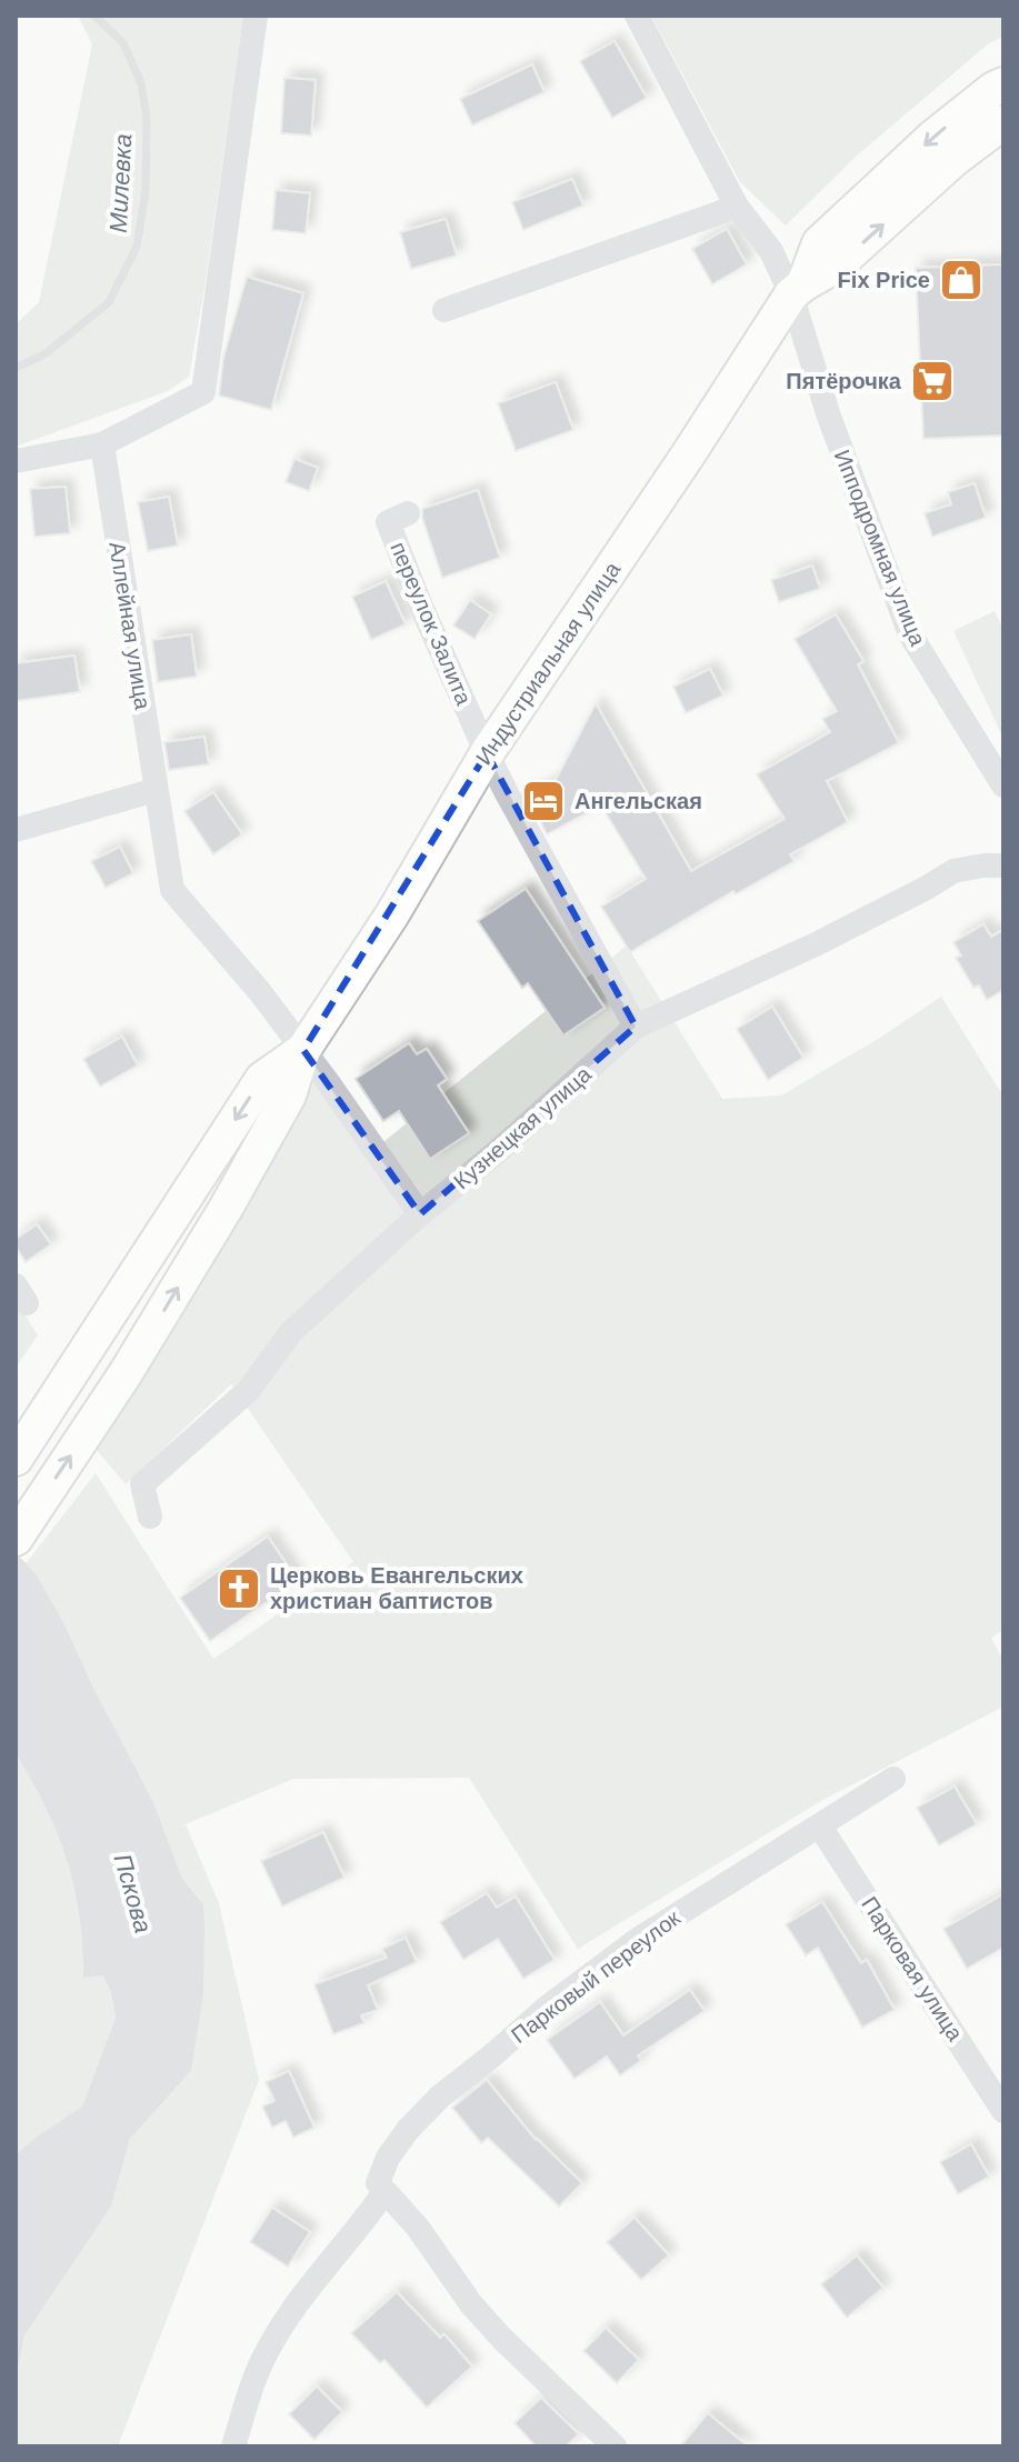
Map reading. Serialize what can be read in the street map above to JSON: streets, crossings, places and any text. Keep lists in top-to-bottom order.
{
  "streets": {
    "street": [
      "Ипподромная улица",
      "переулок Залита",
      "Аллейная улица",
      "Индустриальная улица",
      "Кузнецкая улица",
      "Парковая улица",
      "Парковый переулок"
    ]
  },
  "crossings": [
    ["Ипподромная улица", "Индустриальная улица"],
    ["переулок Залита", "Индустриальная улица"],
    ["переулок Залита", "Кузнецкая улица"],
    ["Аллейная улица", "Индустриальная улица"],
    ["Аллейная улица", "Кузнецкая улица"],
    ["Парковая улица", "Парковый переулок"]
  ],
  "water": ["Милевка", "Пскова"],
  "places": {
    "shop": ["Fix Price"],
    "supermarket": ["Пятёрочка"],
    "hotel": ["Ангельская"],
    "church": ["Церковь Евангельских христиан баптистов"]
  }
}
